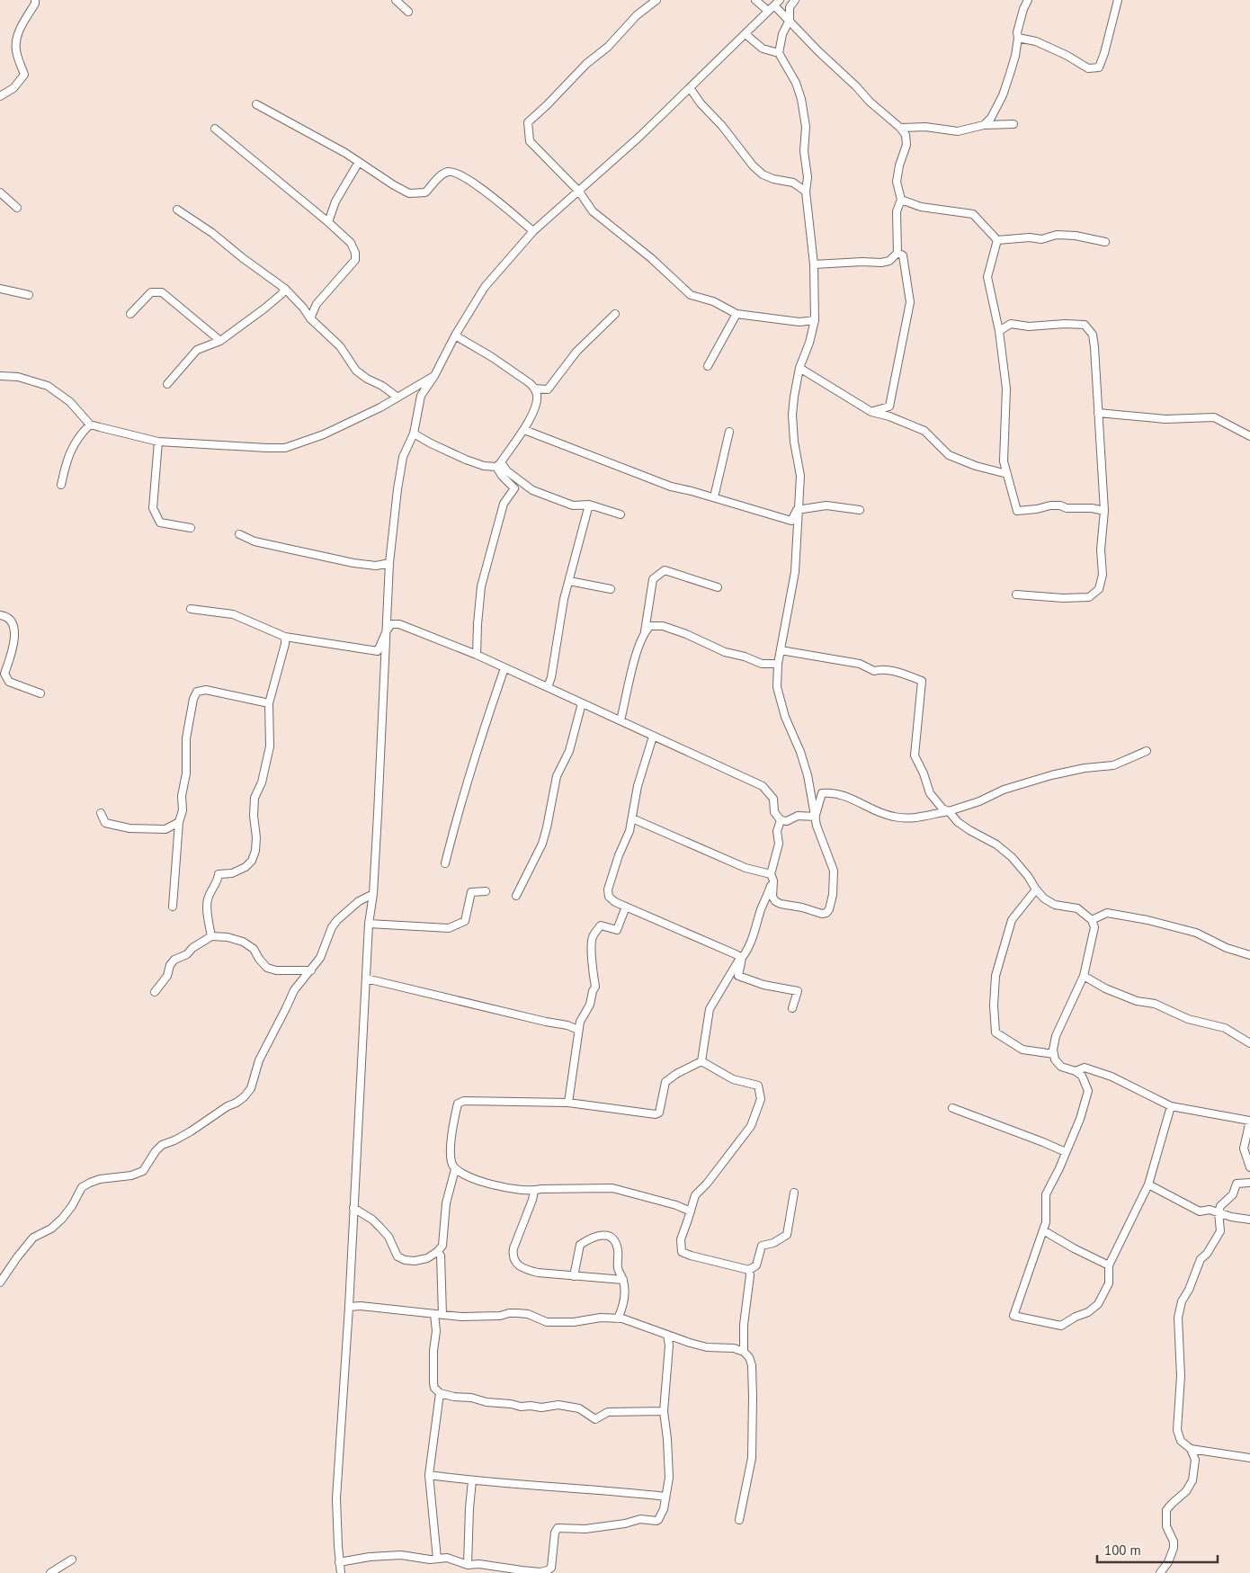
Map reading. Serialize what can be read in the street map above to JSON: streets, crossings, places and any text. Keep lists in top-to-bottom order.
{
  "scale_bar": "100 m"
}
